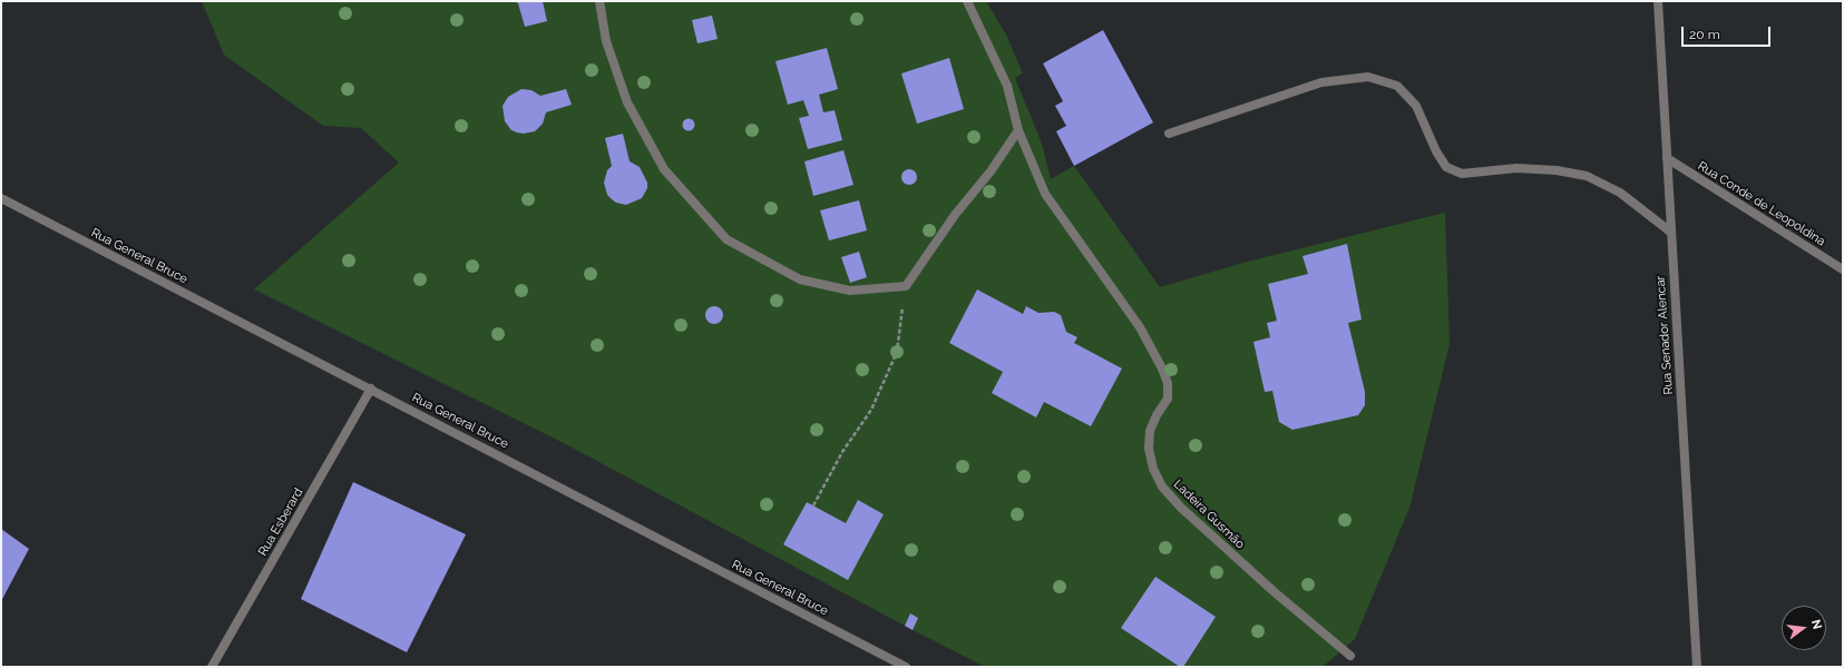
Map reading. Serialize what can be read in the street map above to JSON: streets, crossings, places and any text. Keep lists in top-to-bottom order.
{
  "streets": {
    "street": [
      "Rua Conde de Leopoldina",
      "Rua General Bruce",
      "Rua Senador Alencar",
      "Ladeira Gusmão",
      "Rua Esberard"
    ]
  },
  "crossings": [
    ["Rua Conde de Leopoldina", "Rua Senador Alencar"],
    ["Rua General Bruce", "Rua Esberard"]
  ],
  "scale_bar": "20 m",
  "north": "right"
}
